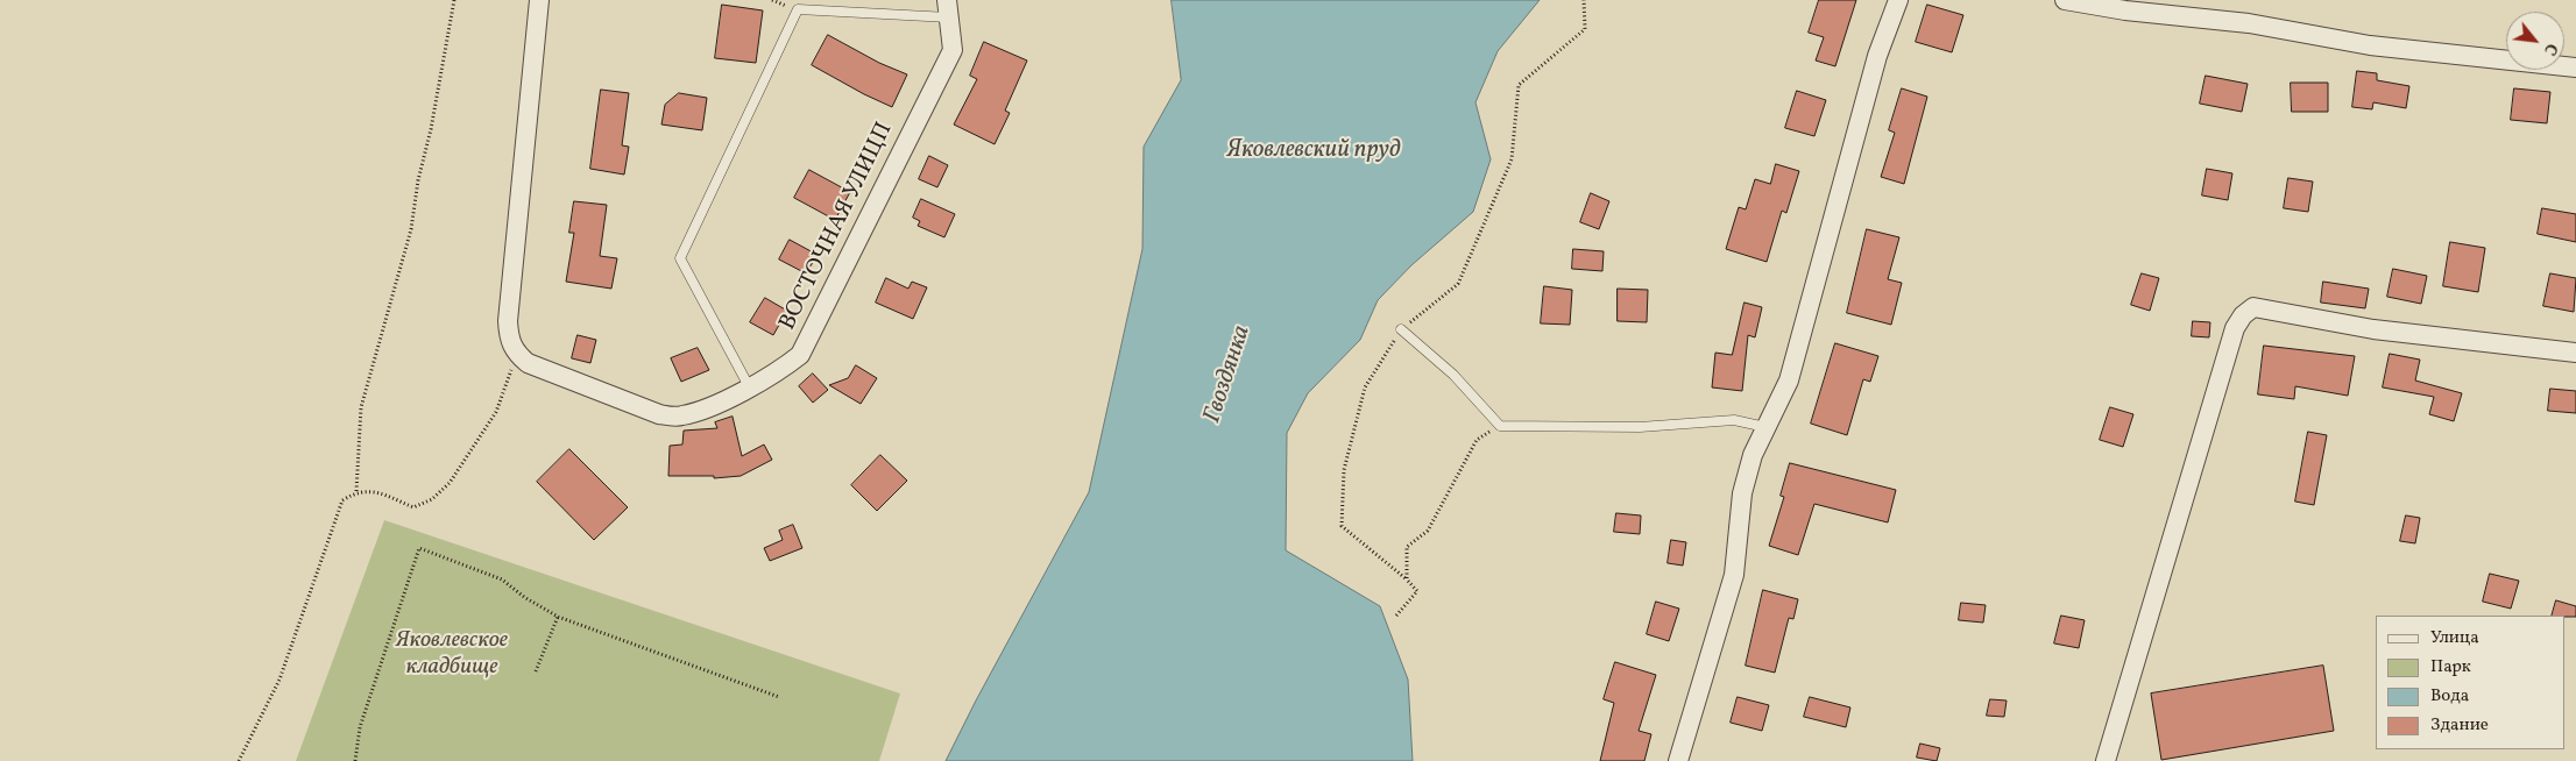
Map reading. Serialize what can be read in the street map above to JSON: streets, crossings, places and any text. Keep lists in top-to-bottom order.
{
  "streets": {
    "street": ["ВОСТОЧНАЯ УЛИЦП"]
  },
  "water": ["Яковлевский пруд", "Гвоздянка"],
  "parks": ["Яковлевское кладбище"],
  "legend": [
    "Улица",
    "Парк",
    "Вода",
    "Здание"
  ],
  "north": "bottom right"
}
